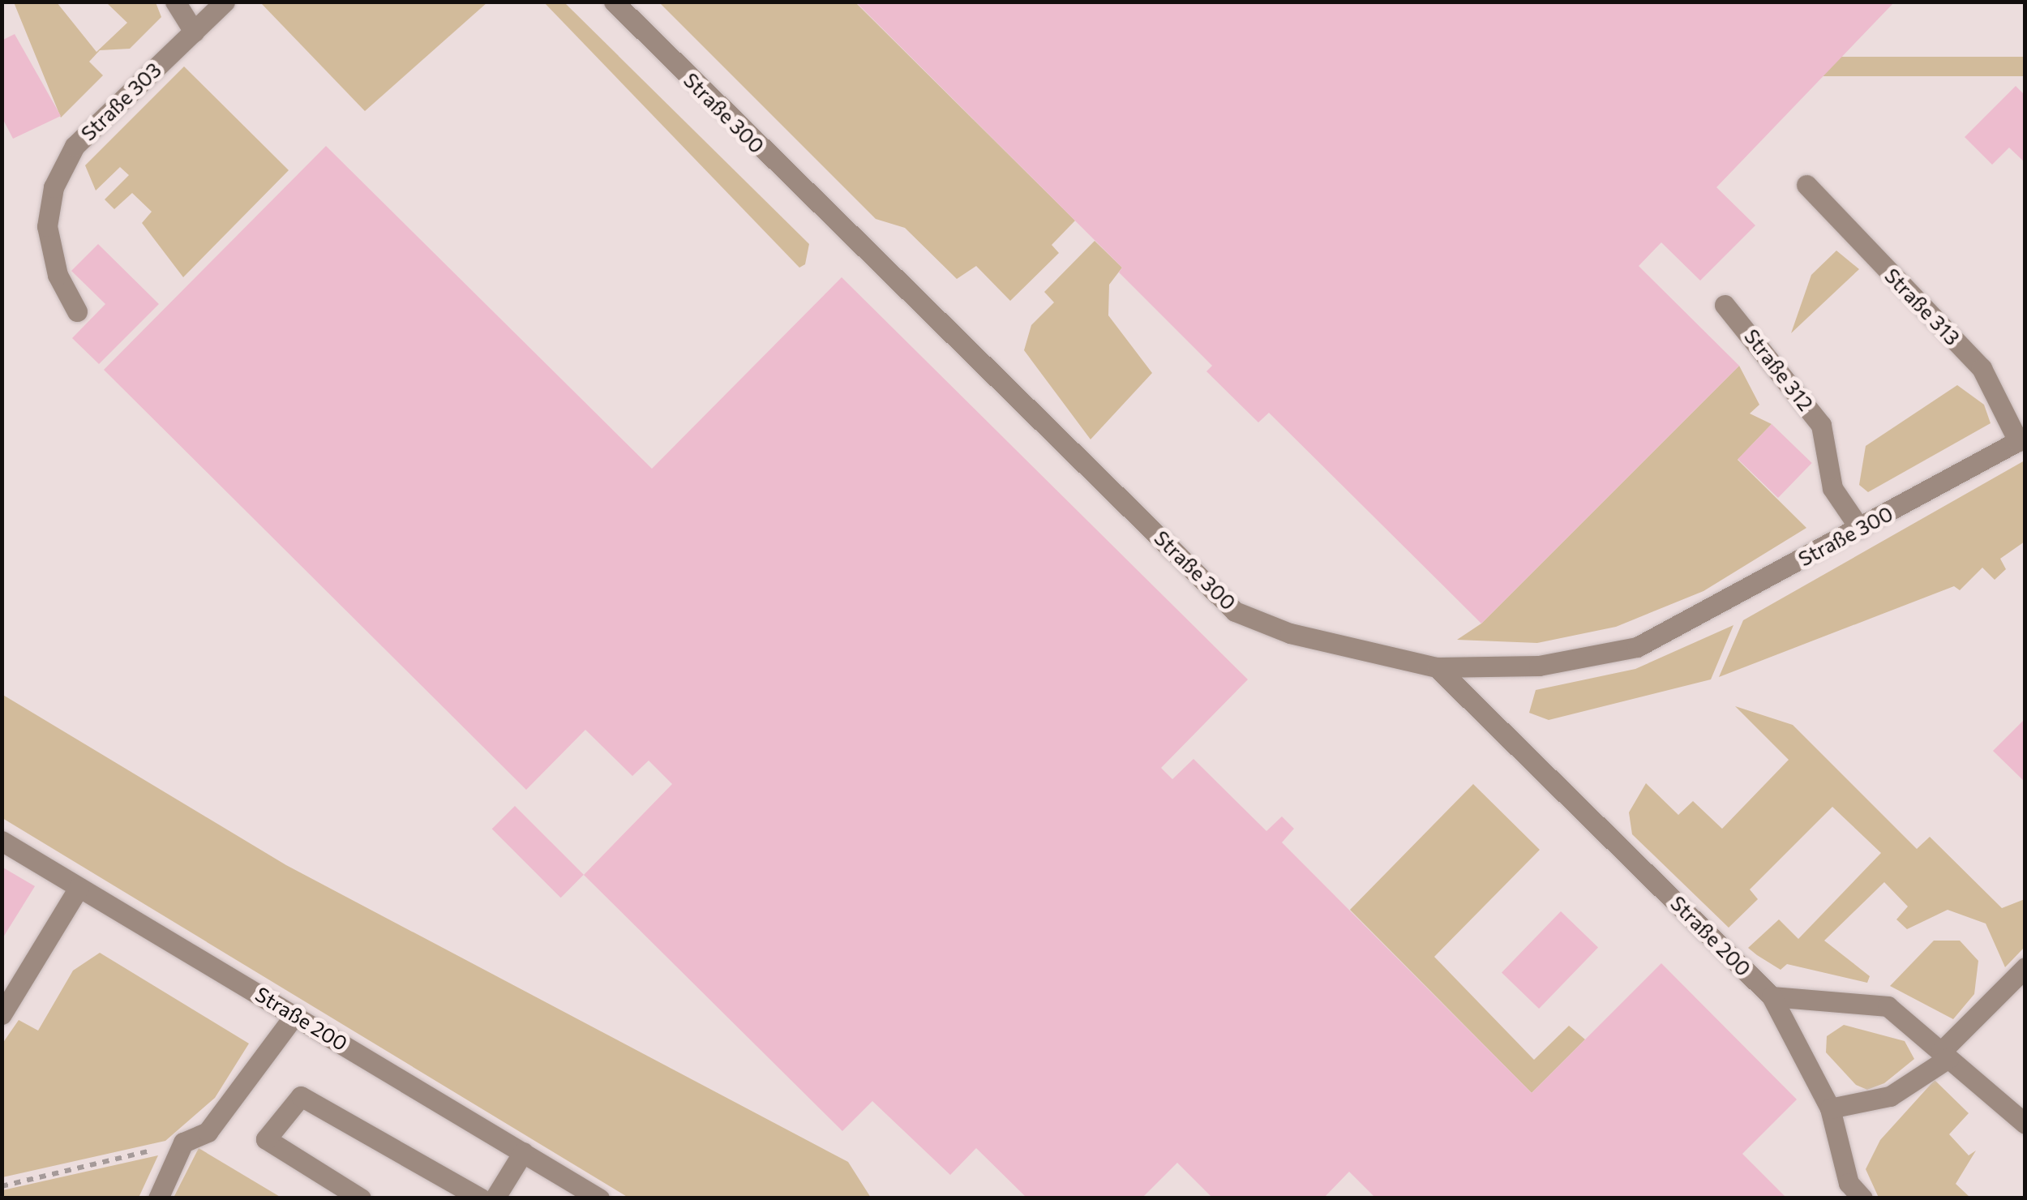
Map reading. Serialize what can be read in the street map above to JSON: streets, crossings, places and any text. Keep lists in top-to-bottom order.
{
  "streets": {
    "street": [
      "Straße 303",
      "Straße 300",
      "Straße 313",
      "Straße 312",
      "Straße 200"
    ]
  },
  "crossings": [
    ["Straße 300", "Straße 313"],
    ["Straße 300", "Straße 312"],
    ["Straße 300", "Straße 200"]
  ]
}
